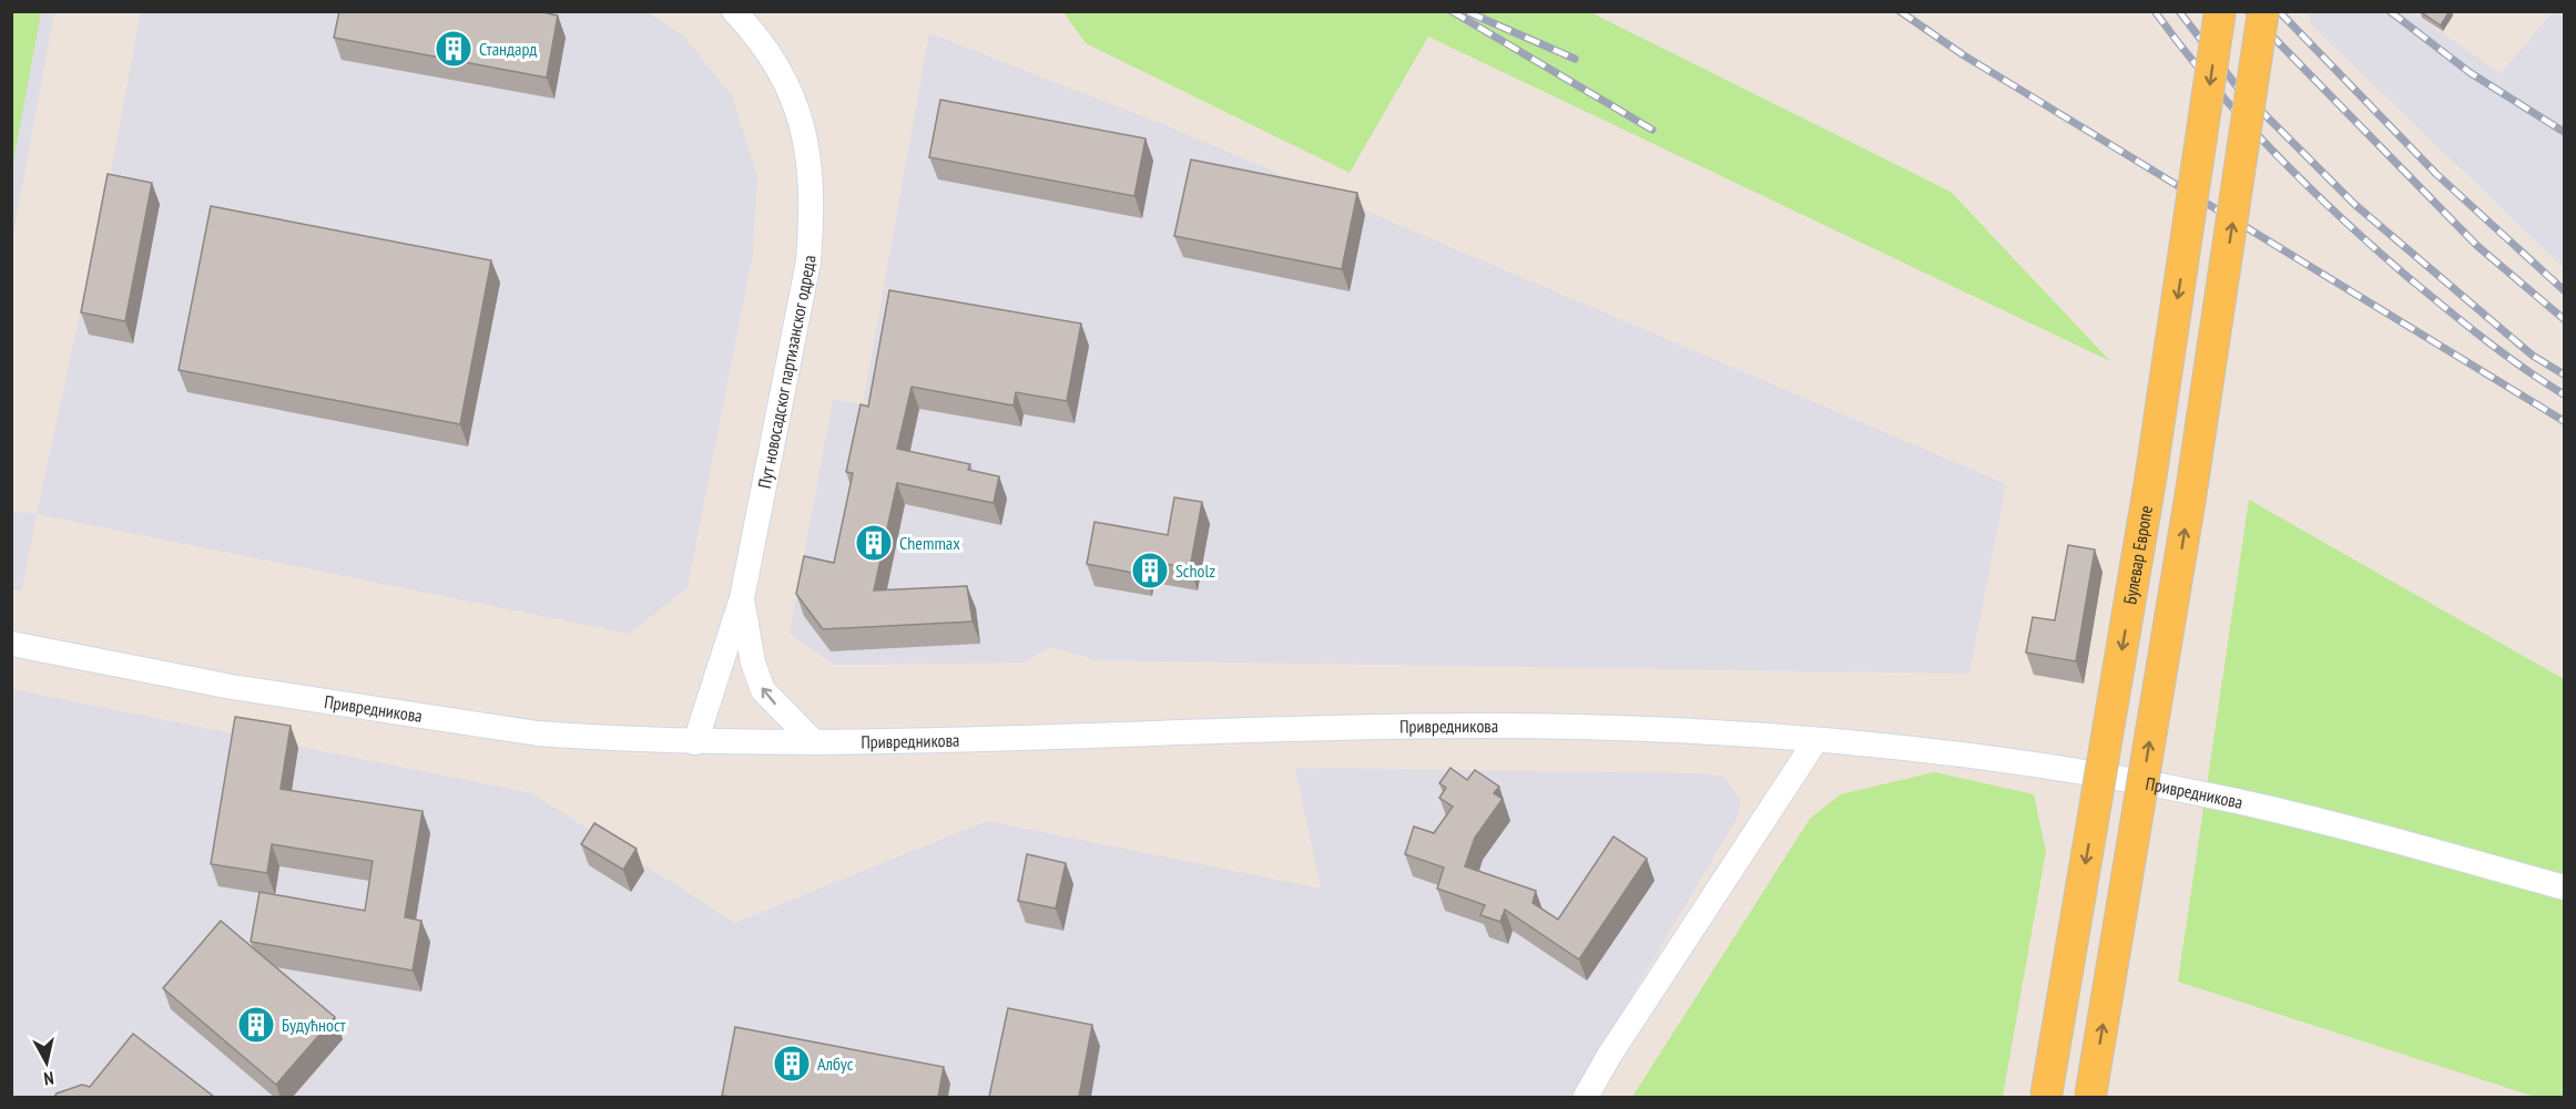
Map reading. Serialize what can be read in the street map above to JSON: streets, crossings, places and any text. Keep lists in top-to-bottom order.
{
  "streets": {
    "main road": ["Булевар Европе"],
    "street": ["Пут новосадског партизанског одреда", "Привредникова"]
  },
  "crossings": [
    ["Пут новосадског партизанског одреда", "Привредникова"]
  ],
  "places": {
    "building": [
      "Стандард",
      "Chemmax",
      "Scholz",
      "Будућност",
      "Албус"
    ]
  },
  "north": "bottom"
}
